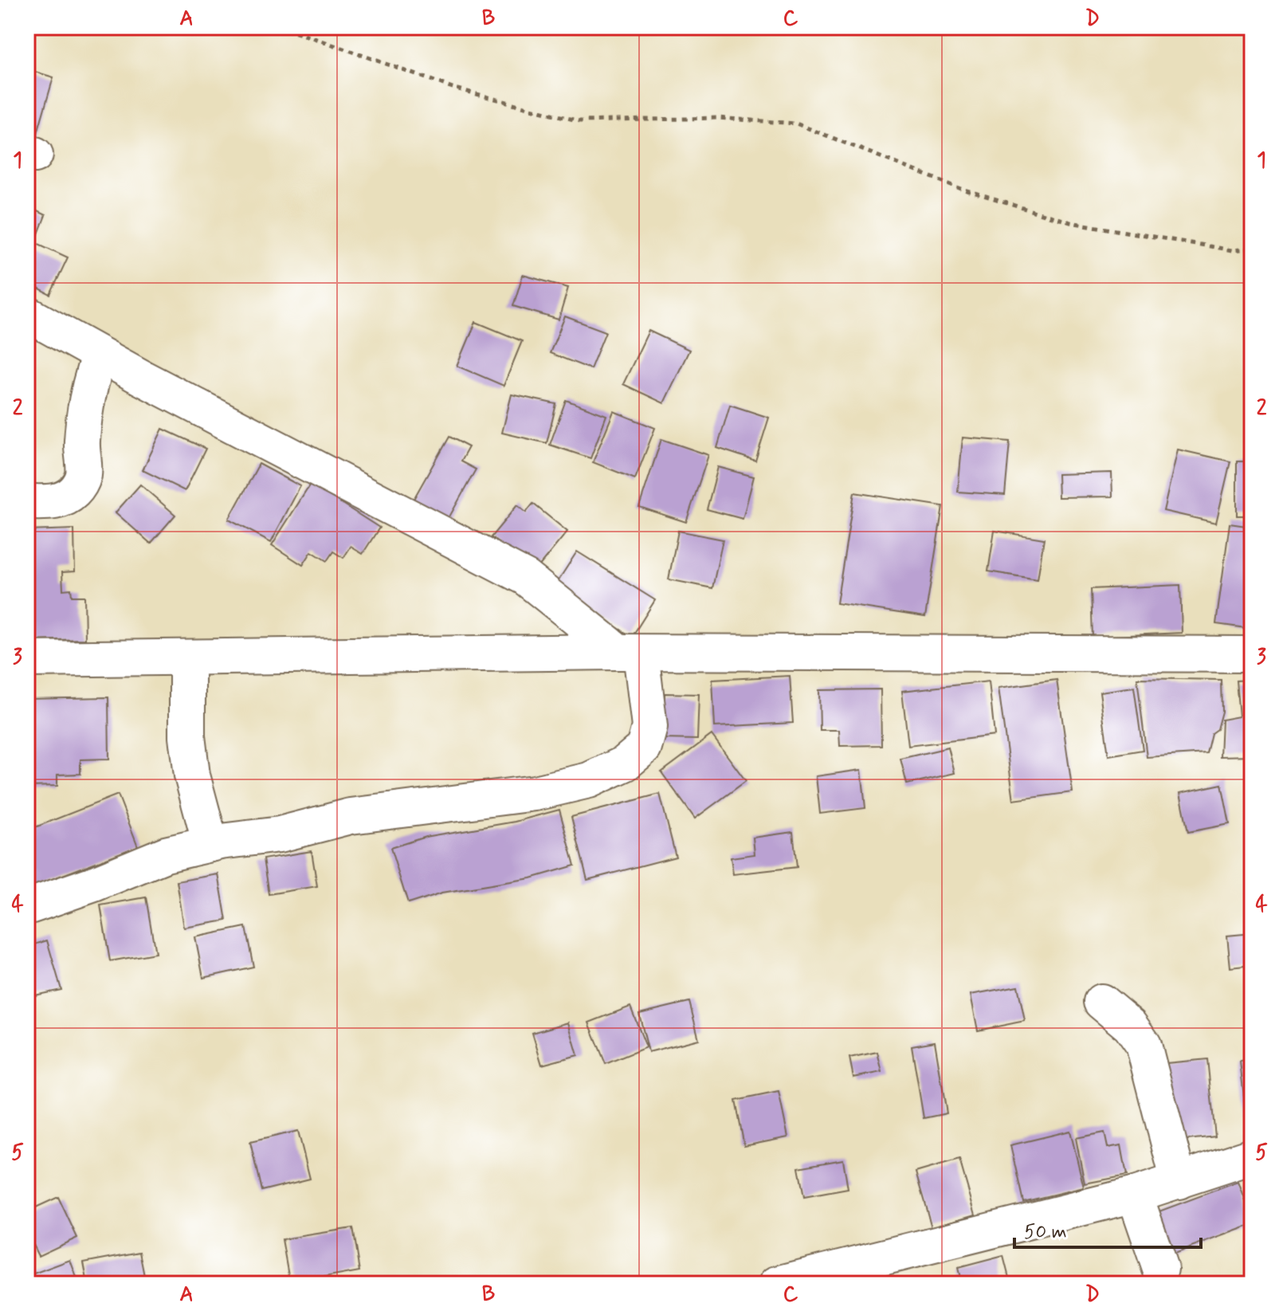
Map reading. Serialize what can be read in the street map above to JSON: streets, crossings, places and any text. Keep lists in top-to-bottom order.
{
  "scale_bar": "50 m",
  "grid": {
    "columns": [
      "A",
      "B",
      "C",
      "D"
    ],
    "rows": [
      "1",
      "2",
      "3",
      "4",
      "5"
    ]
  }
}
